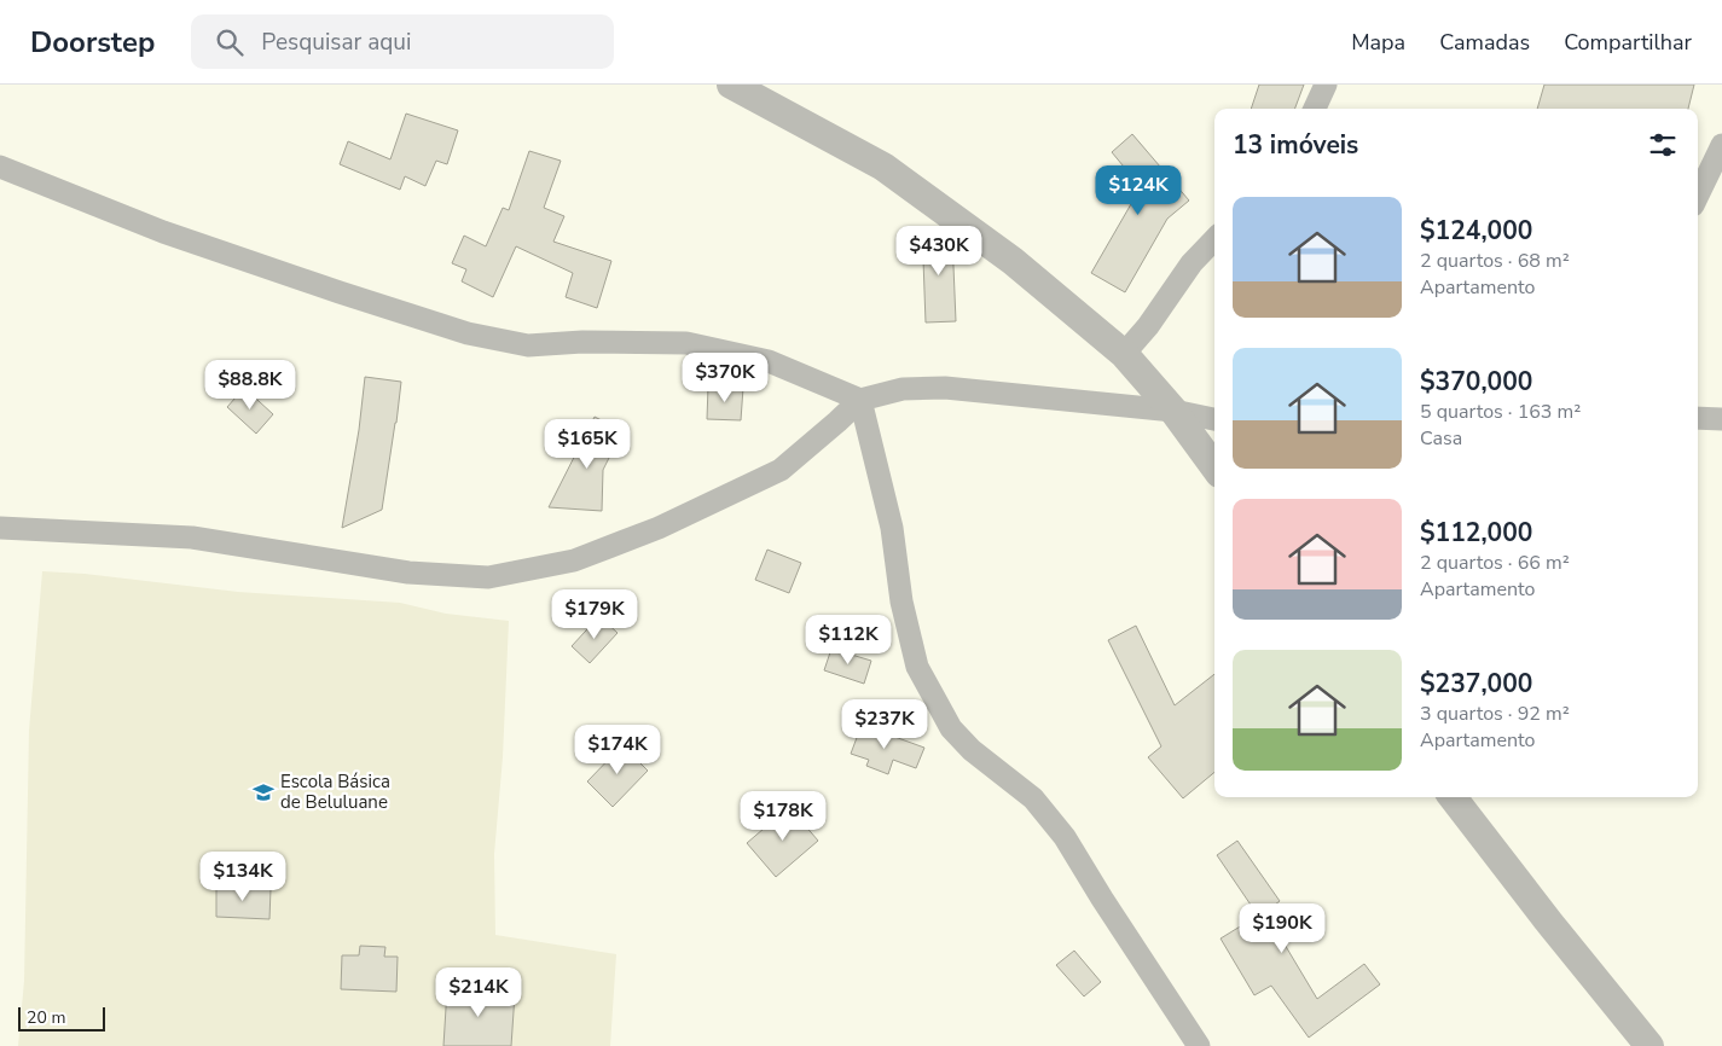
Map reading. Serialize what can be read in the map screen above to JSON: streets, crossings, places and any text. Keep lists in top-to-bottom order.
{
  "places": {
    "school or university": ["Escola Básica de Beluluane"]
  },
  "scale_bar": "20 m",
  "page": {
    "header": "Doorstep",
    "search": "Pesquisar aqui",
    "nav": ["Mapa", "Camadas", "Compartilhar"],
    "heading": "13 imóveis",
    "price": [
      "$124K",
      "$430K",
      "$370K",
      "$88.8K",
      "$165K",
      "$179K",
      "$112K",
      "$237K",
      "$174K",
      "$178K",
      "$134K",
      "$190K",
      "$214K"
    ],
    "list": [
      {
        "name": "$124,000",
        "note": "2 quartos · 68 m² · Apartamento"
      },
      {
        "name": "$370,000",
        "note": "5 quartos · 163 m² · Casa"
      },
      {
        "name": "$112,000",
        "note": "2 quartos · 66 m² · Apartamento"
      },
      {
        "name": "$237,000",
        "note": "3 quartos · 92 m² · Apartamento"
      }
    ],
    "scale": "20 m"
  }
}
